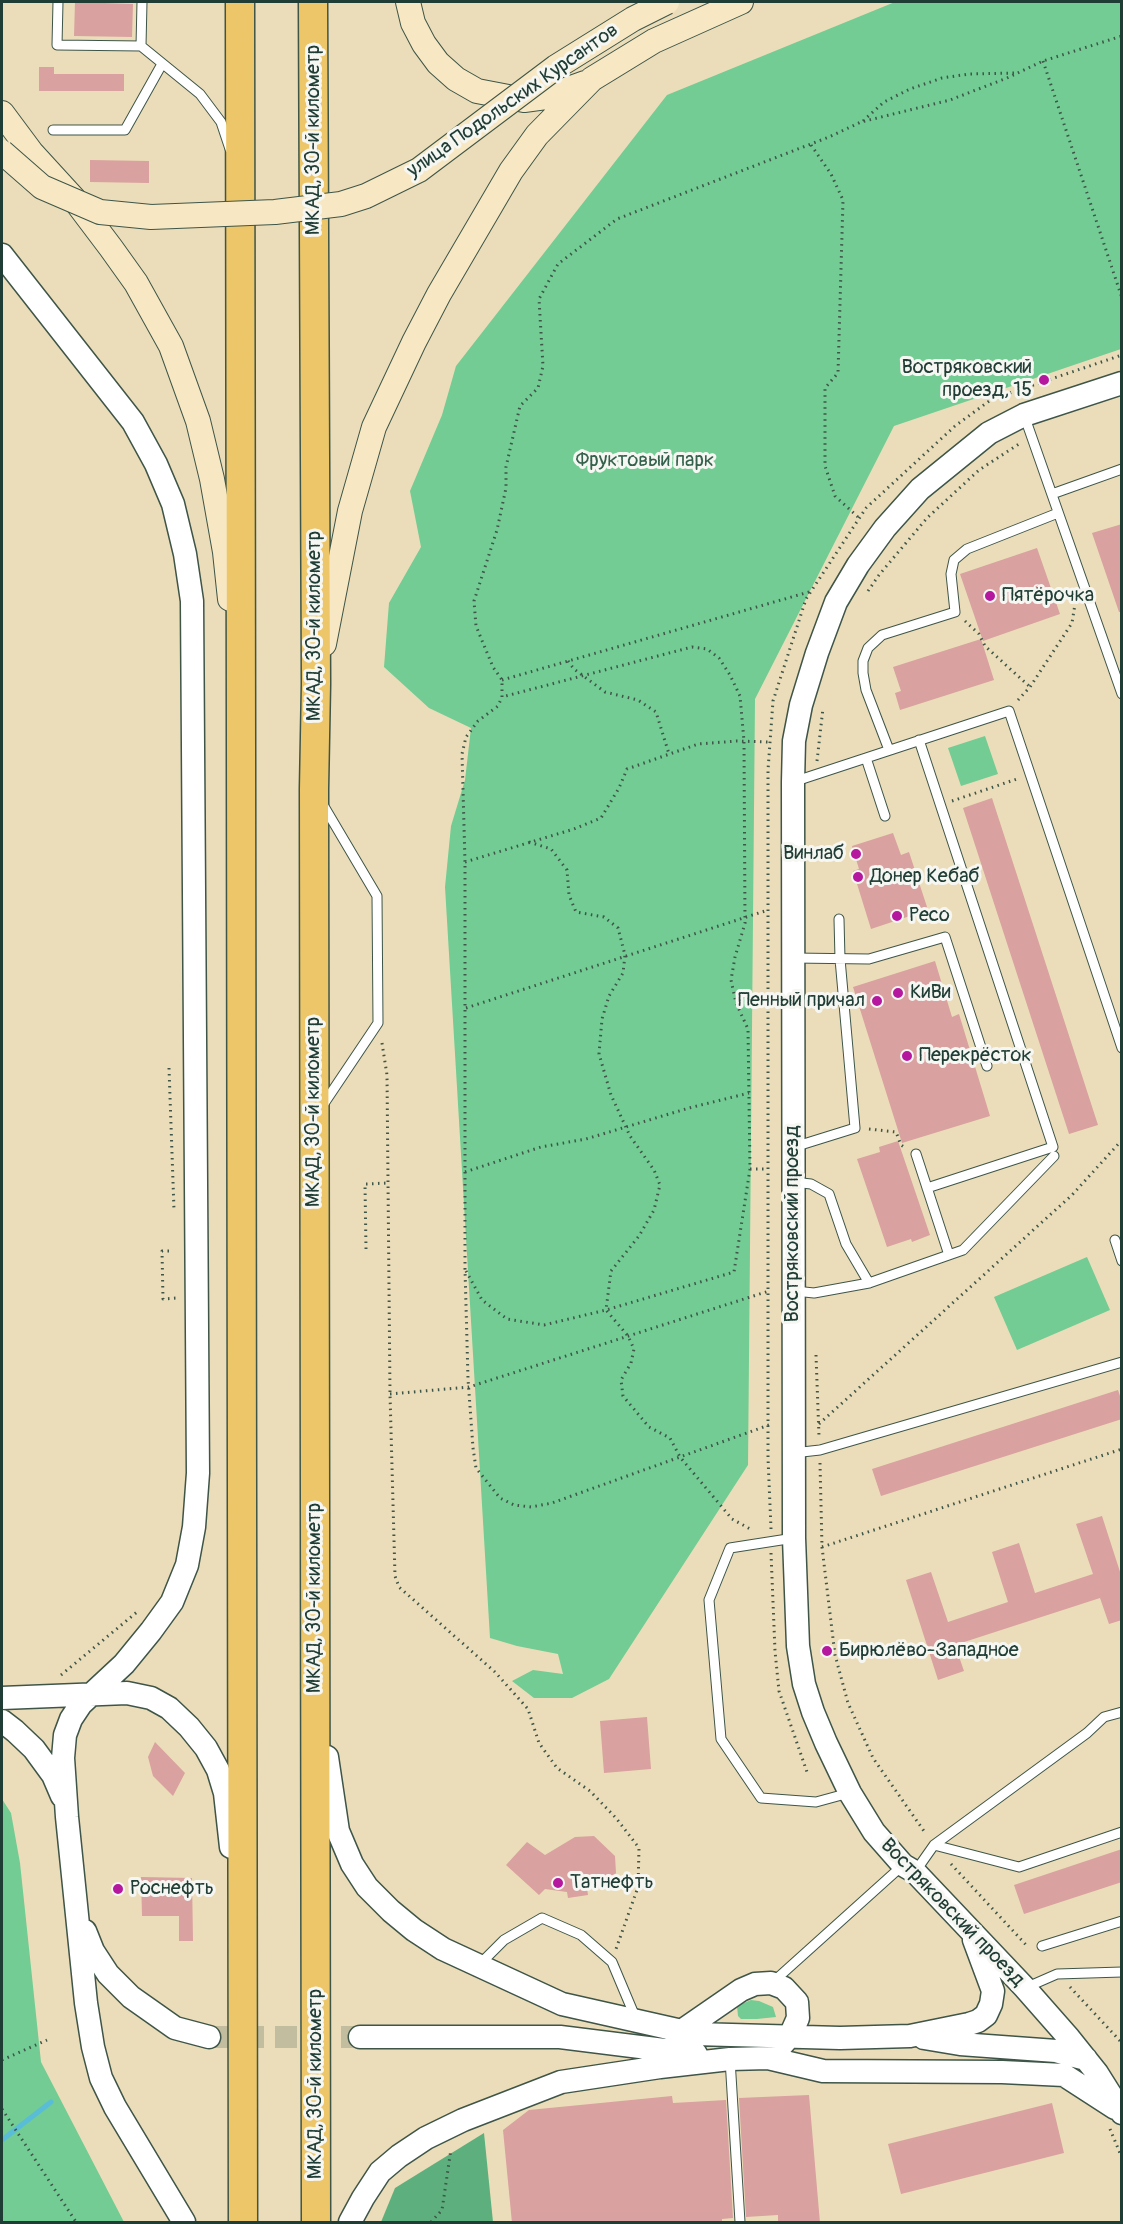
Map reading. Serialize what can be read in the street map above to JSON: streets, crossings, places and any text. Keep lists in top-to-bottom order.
{
  "streets": {
    "highway": ["МКАД, 30-й километр"],
    "main road": ["улица Подольских Курсантов"],
    "street": ["Востряковский проезд"]
  },
  "crossings": [
    ["улица Подольских Курсантов", "МКАД, 30-й километр"]
  ],
  "parks": ["Фруктовый парк"],
  "places": [
    "Востряковский проезд, 15",
    "Пятёрочка",
    "Винлаб",
    "Донер Кебаб",
    "Ресо",
    "КиВи",
    "Пенный причал",
    "Перекрёсток",
    "Бирюлёво-Западное",
    "Татнефть",
    "Роснефть"
  ]
}
